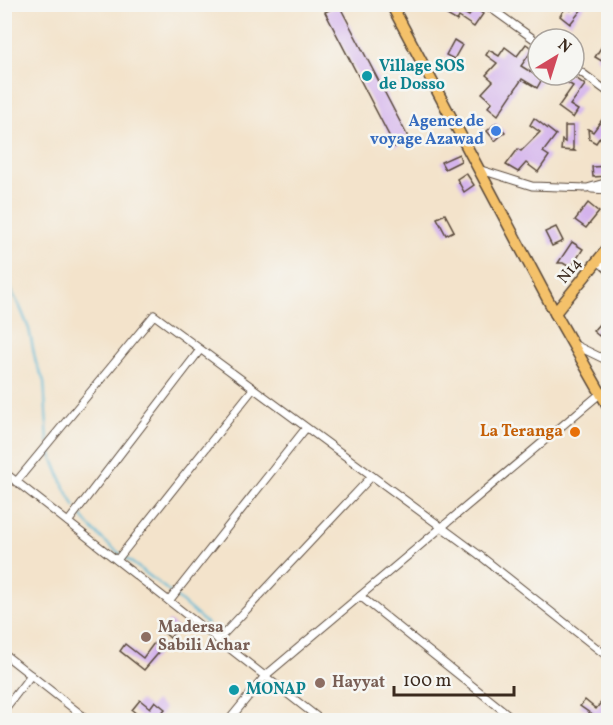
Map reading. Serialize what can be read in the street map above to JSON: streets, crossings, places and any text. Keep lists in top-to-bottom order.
{
  "streets": {
    "main road": ["N14"]
  },
  "places": [
    "Village SOS de Dosso",
    "Agence de voyage Azawad",
    "La Teranga",
    "Madersa Sabili Achar",
    "Hayyat",
    "MONAP"
  ],
  "scale_bar": "100 m",
  "north": "top right"
}
